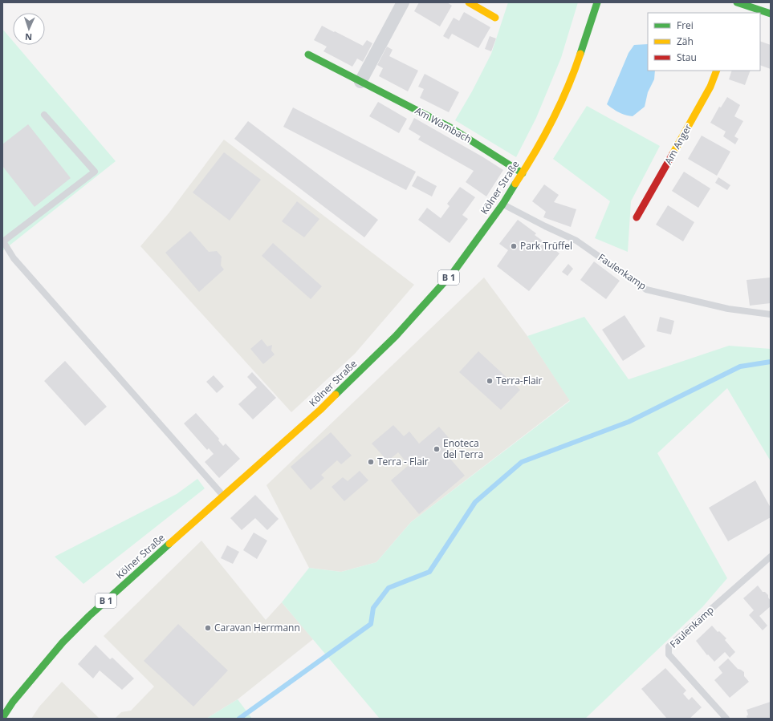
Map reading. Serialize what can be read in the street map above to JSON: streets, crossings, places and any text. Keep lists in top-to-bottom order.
{
  "streets": {
    "main road": [
      "Am Wambach",
      "Am Anger",
      "Kölner Straße",
      "B 1"
    ],
    "lane": ["Faulenkamp"]
  },
  "crossings": [
    ["Am Wambach", "Kölner Straße"],
    ["Kölner Straße", "Faulenkamp"]
  ],
  "places": [
    "Park Trüffel",
    "Terra-Flair",
    "Enoteca del Terra",
    "Terra - Flair",
    "Caravan Herrmann"
  ],
  "legend": ["Frei", "Zäh", "Stau"],
  "north": "bottom"
}
